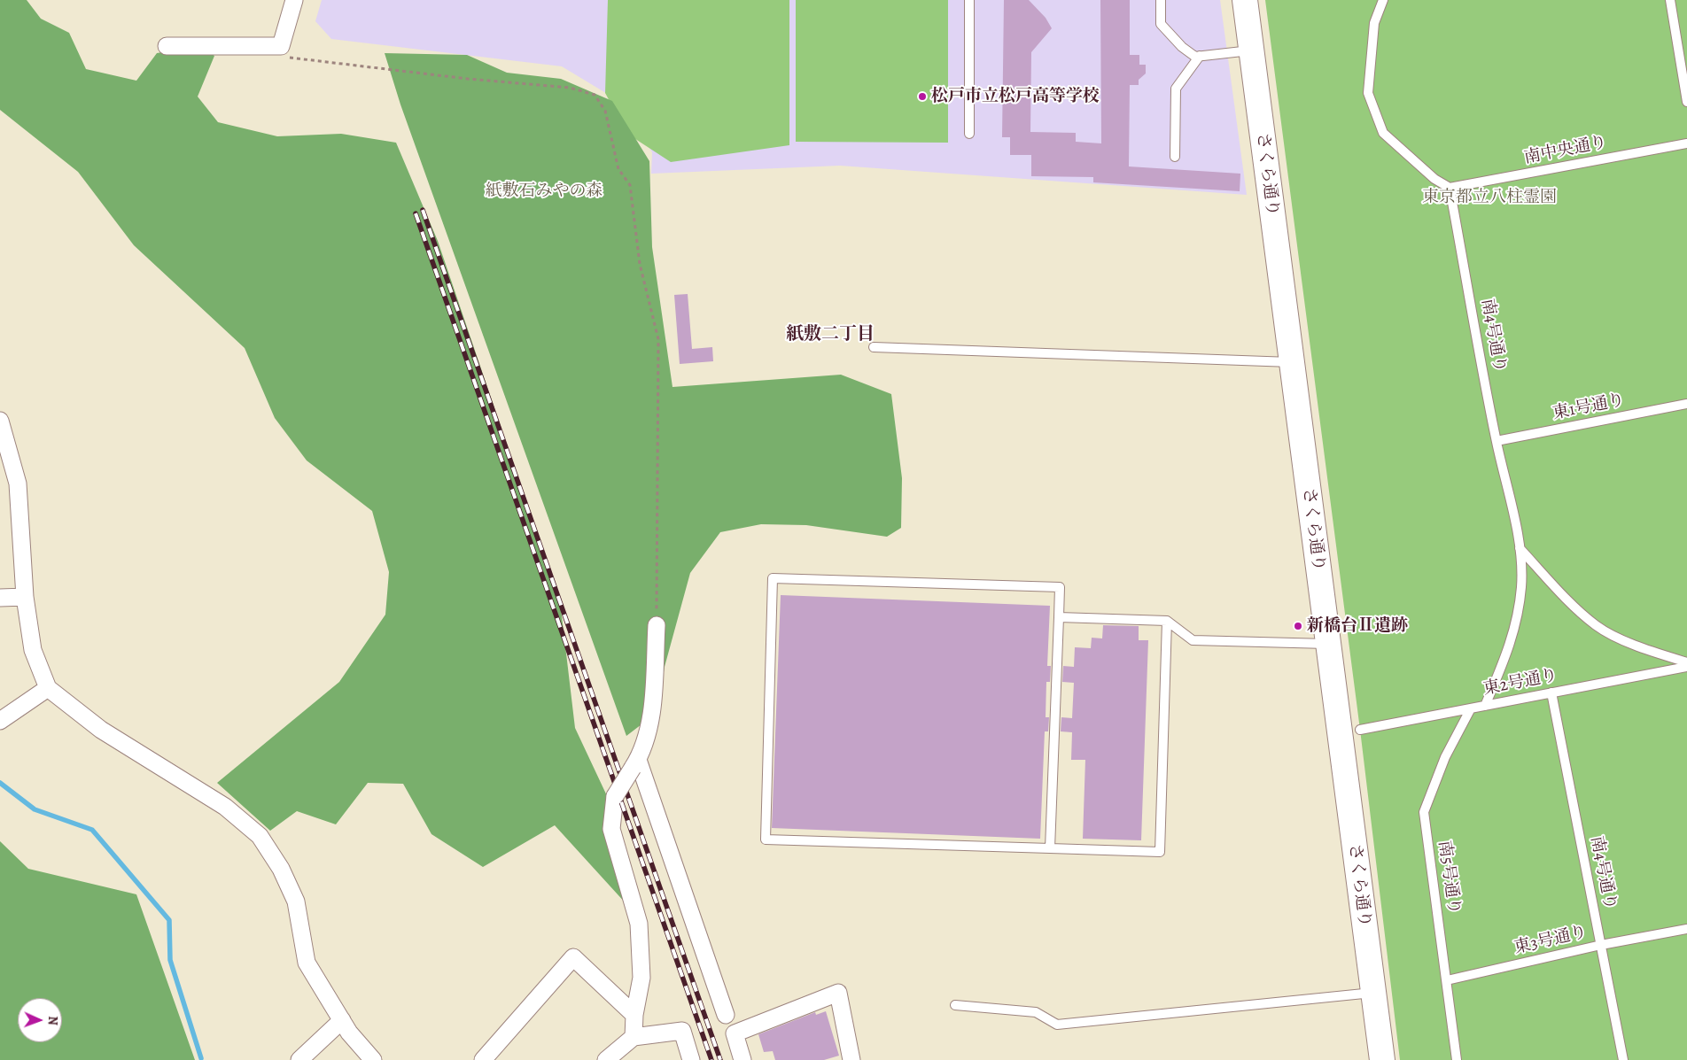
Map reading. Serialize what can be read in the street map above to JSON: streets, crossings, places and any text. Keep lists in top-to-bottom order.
{
  "streets": {
    "street": ["さくら通り"],
    "lane": [
      "南中央通り",
      "南4号通り",
      "東1号通り",
      "東2号通り",
      "南5号通り",
      "東3号通り"
    ]
  },
  "crossings": [
    ["南中央通り", "南4号通り"],
    ["南4号通り", "東1号通り"],
    ["南4号通り", "東2号通り"],
    ["南4号通り", "東3号通り"],
    ["東2号通り", "南5号通り"],
    ["南5号通り", "東3号通り"]
  ],
  "districts": ["紙敷二丁目"],
  "parks": ["紙敷石みやの森", "東京都立八柱霊園"],
  "places": ["松戸市立松戸高等学校", "新橋台Ⅱ遺跡"],
  "north": "right"
}
